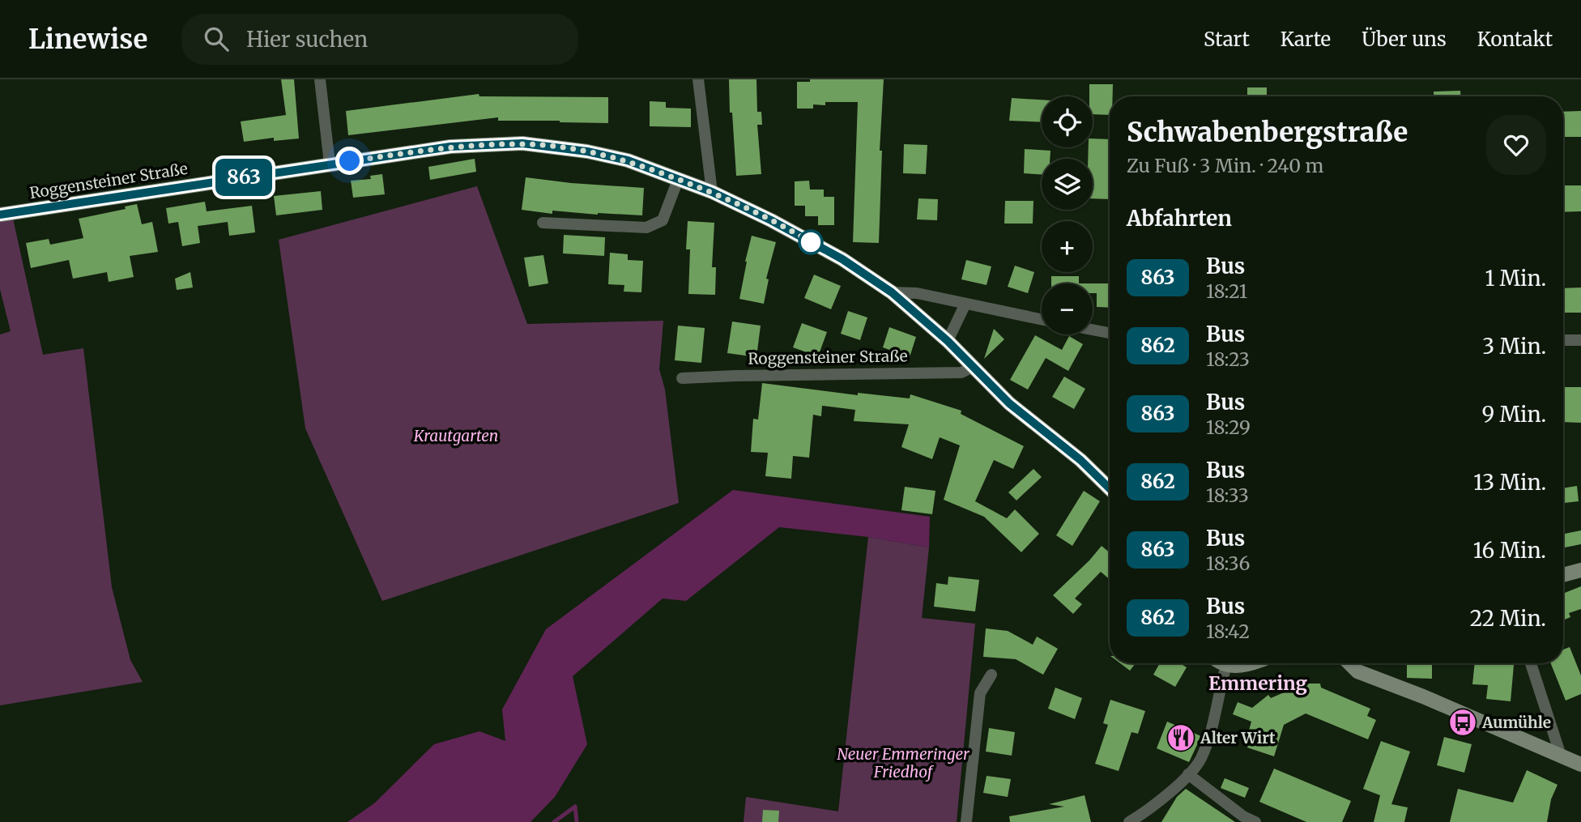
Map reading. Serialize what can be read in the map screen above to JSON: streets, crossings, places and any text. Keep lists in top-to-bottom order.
{
  "streets": {
    "street": ["Roggensteiner Straße"]
  },
  "districts": ["Emmering"],
  "parks": ["Krautgarten", "Neuer Emmeringer Friedhof"],
  "places": {
    "bus stop": ["Aumühle"],
    "restaurant": ["Alter Wirt"]
  },
  "lines": ["bus line 863"],
  "page": {
    "header": "Linewise",
    "search": "Hier suchen",
    "nav": [
      "Start",
      "Karte",
      "Über uns",
      "Kontakt"
    ],
    "on_map": "863",
    "map_buttons": ["+", "−"],
    "heading": [
      ["Schwabenbergstraße", "Zu Fuß · 3 Min. · 240 m"],
      "Abfahrten"
    ],
    "list": [
      {
        "mark": "863",
        "name": "Bus",
        "note": "18:21",
        "value": "1 Min."
      },
      {
        "mark": "862",
        "name": "Bus",
        "note": "18:23",
        "value": "3 Min."
      },
      {
        "mark": "863",
        "name": "Bus",
        "note": "18:29",
        "value": "9 Min."
      },
      {
        "mark": "862",
        "name": "Bus",
        "note": "18:33",
        "value": "13 Min."
      },
      {
        "mark": "863",
        "name": "Bus",
        "note": "18:36",
        "value": "16 Min."
      },
      {
        "mark": "862",
        "name": "Bus",
        "note": "18:42",
        "value": "22 Min."
      }
    ]
  }
}
